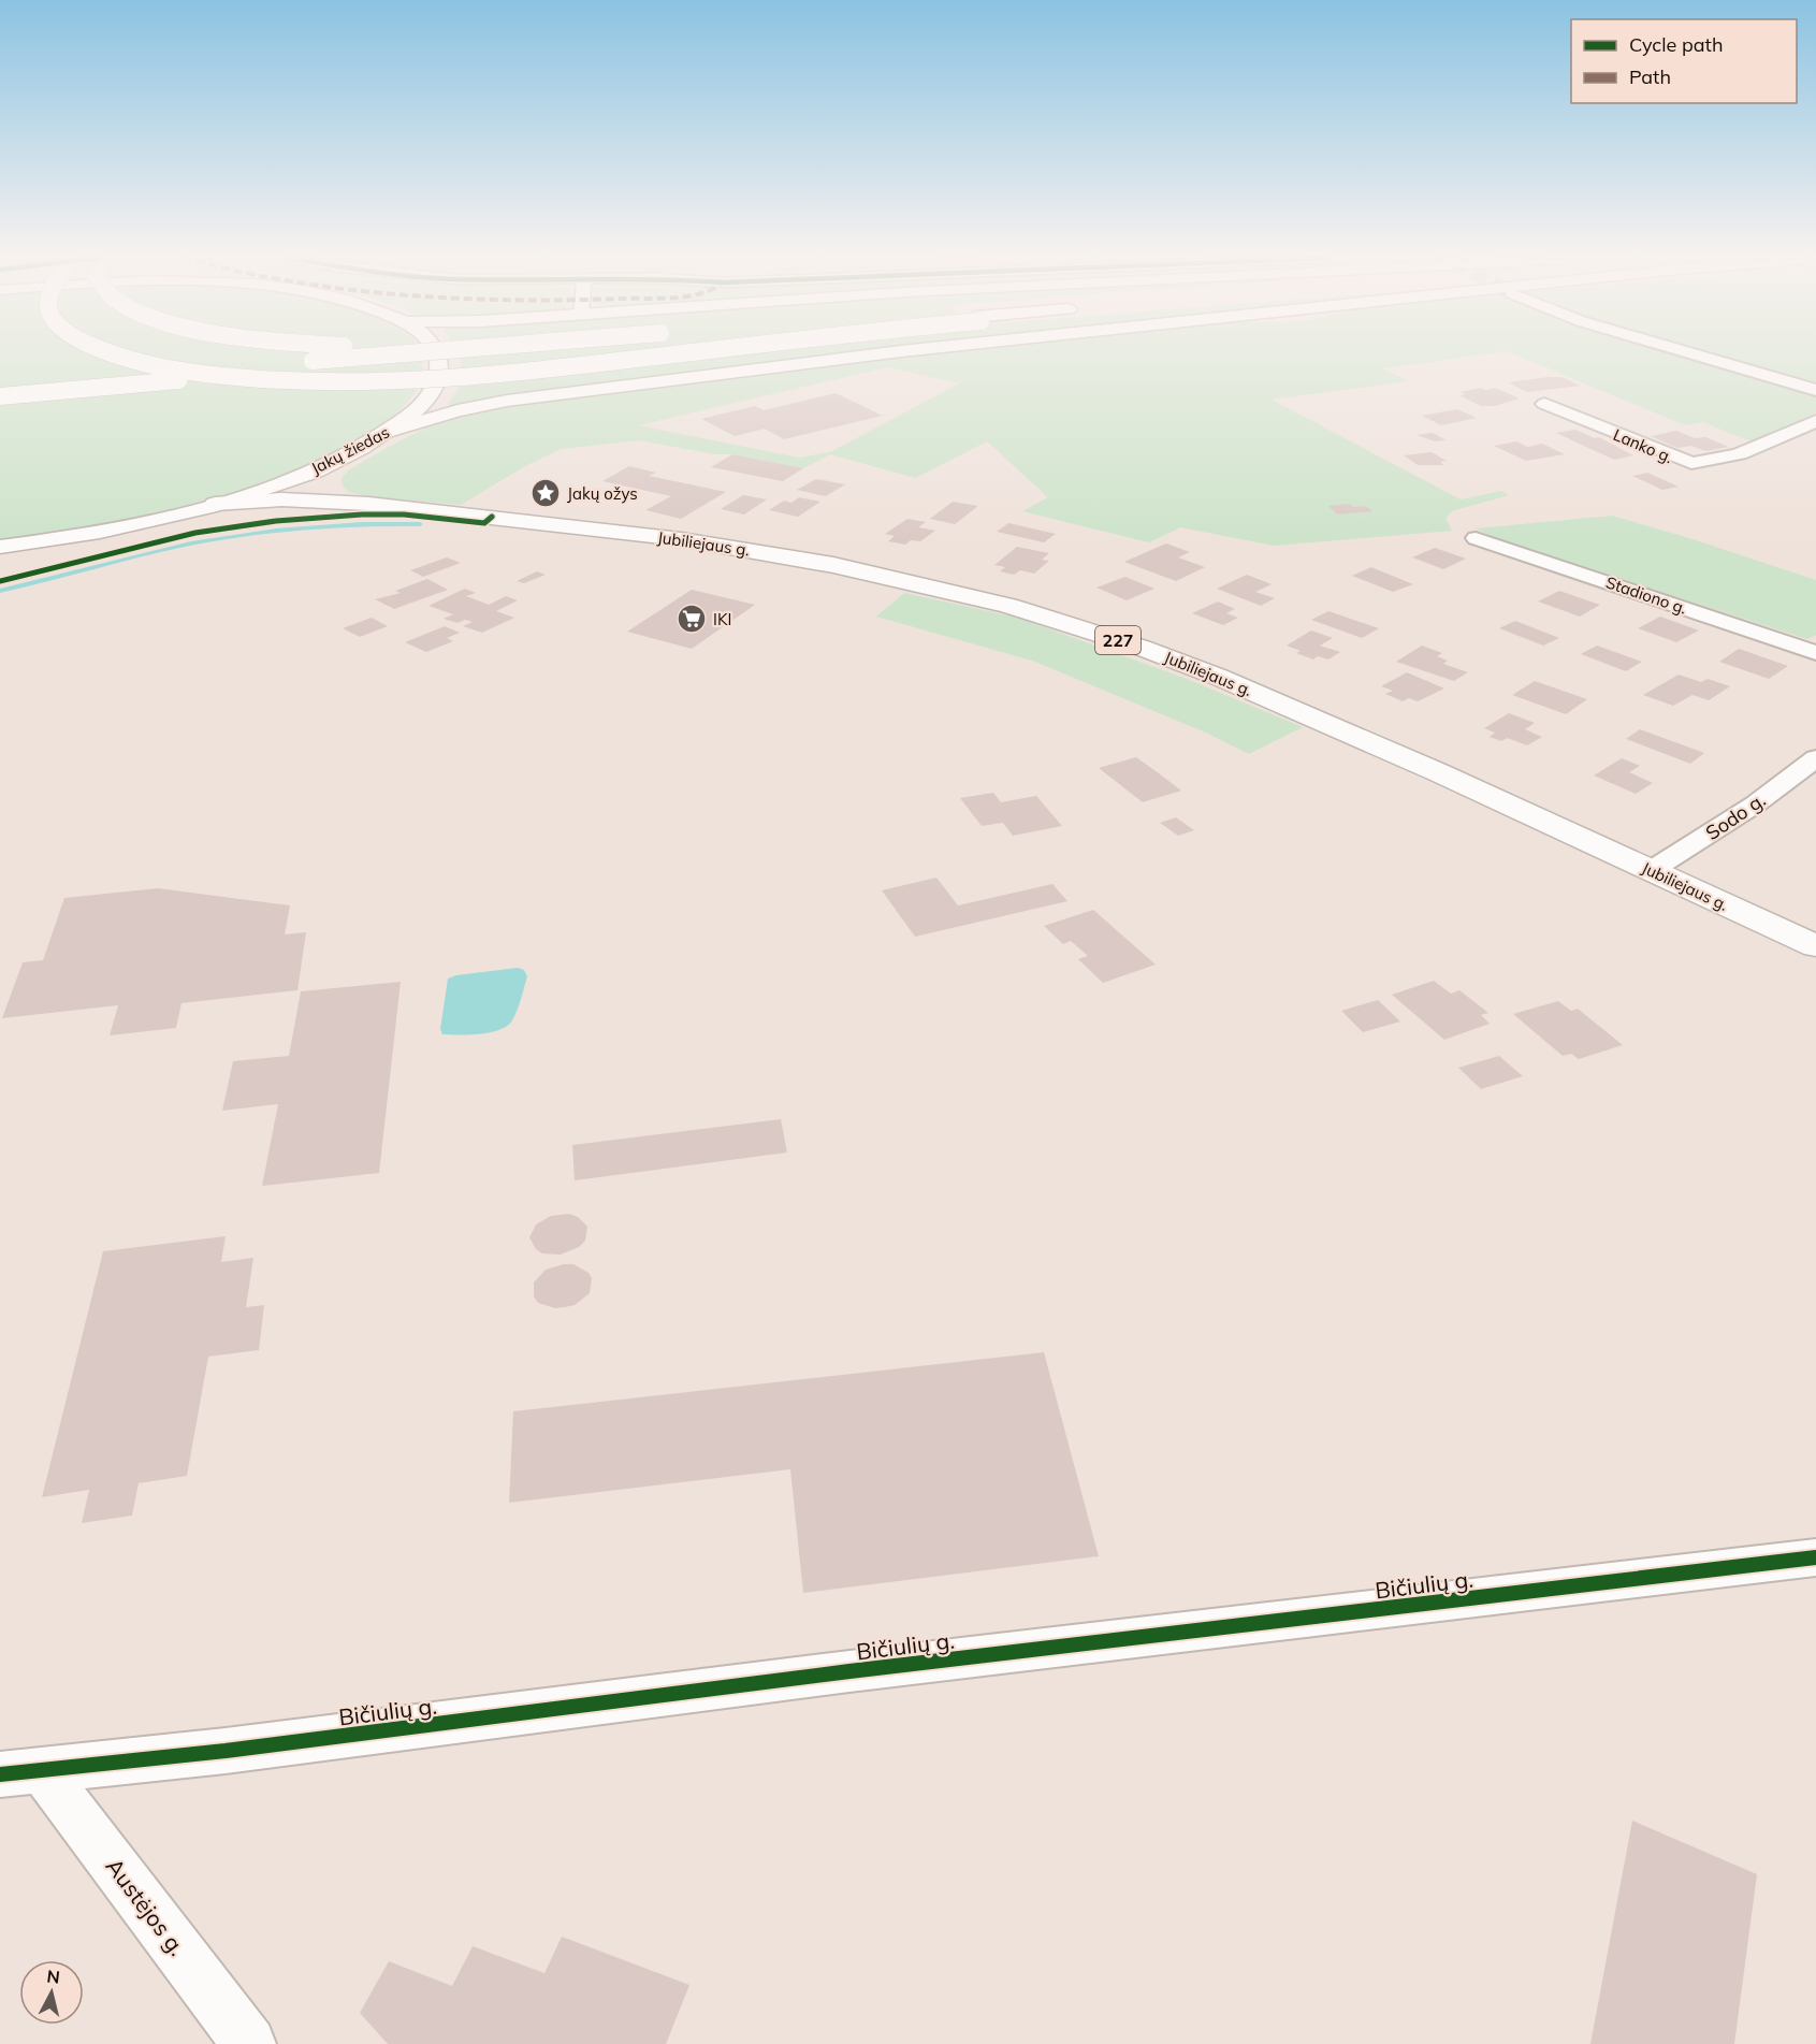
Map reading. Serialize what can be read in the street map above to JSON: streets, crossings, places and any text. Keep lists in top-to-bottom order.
{
  "streets": {
    "main road": ["Jakų žiedas", "Jubiliejaus g.", "227"],
    "street": [
      "Lanko g.",
      "Stadiono g.",
      "Sodo g.",
      "Bičiulių g.",
      "Austėjos g."
    ]
  },
  "crossings": [
    ["Jakų žiedas", "227"],
    ["Jubiliejaus g.", "227"],
    ["Jubiliejaus g.", "Sodo g."],
    ["Bičiulių g.", "Austėjos g."]
  ],
  "places": {
    "place": ["Jakų ožys"],
    "supermarket": ["IKI"]
  },
  "legend": ["Cycle path", "Path"],
  "north": "top"
}
